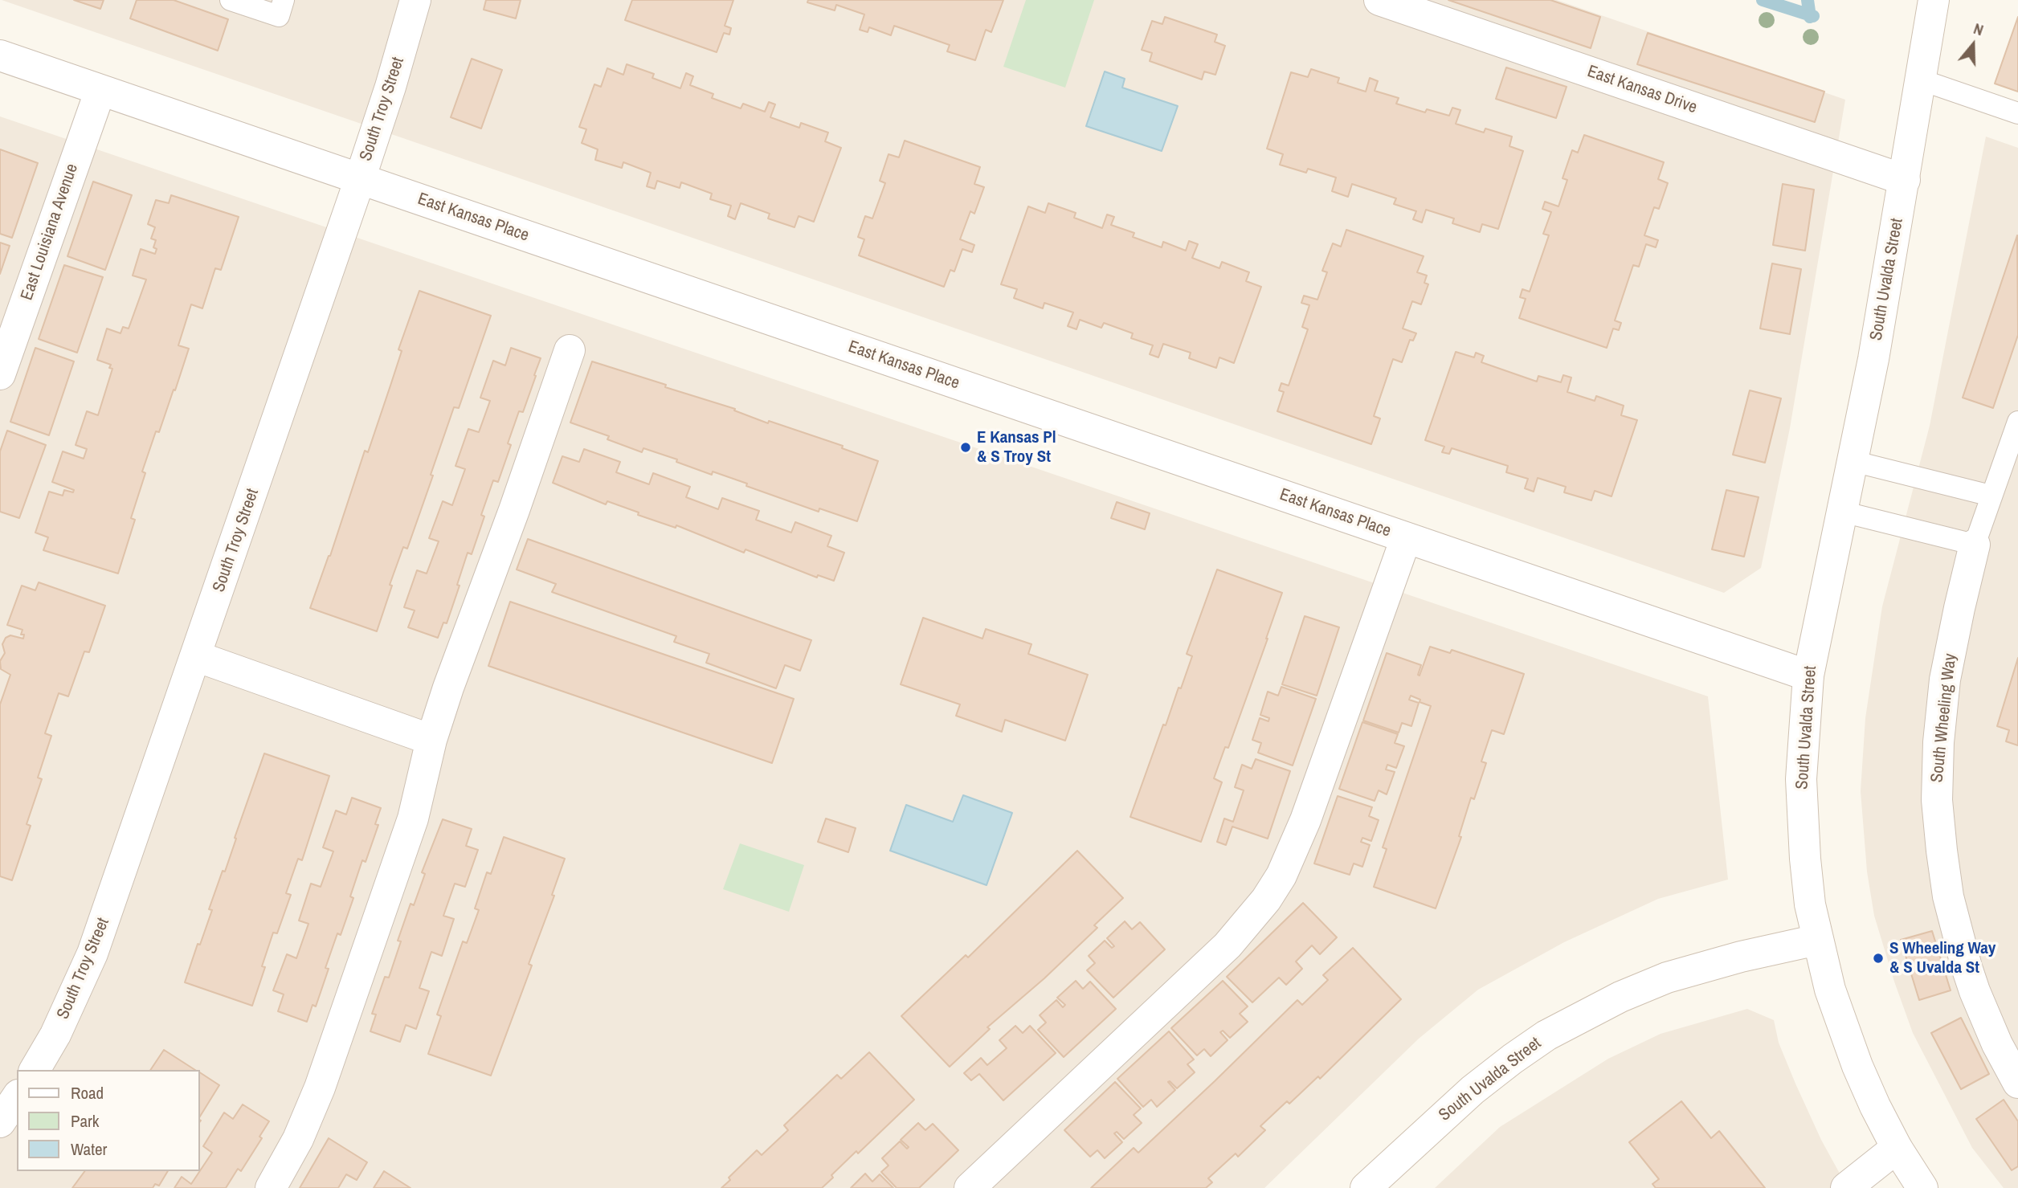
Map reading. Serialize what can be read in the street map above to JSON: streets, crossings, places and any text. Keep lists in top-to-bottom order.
{
  "streets": {
    "street": [
      "East Kansas Drive",
      "South Troy Street",
      "East Kansas Place",
      "East Louisiana Avenue",
      "South Uvalda Street",
      "South Wheeling Way"
    ]
  },
  "crossings": [
    ["East Kansas Drive", "South Uvalda Street"],
    ["South Troy Street", "East Kansas Place"],
    ["East Kansas Place", "East Louisiana Avenue"],
    ["East Kansas Place", "South Uvalda Street"]
  ],
  "places": ["E Kansas Pl & S Troy St", "S Wheeling Way & S Uvalda St"],
  "legend": ["Road", "Park", "Water"],
  "north": "top"
}
